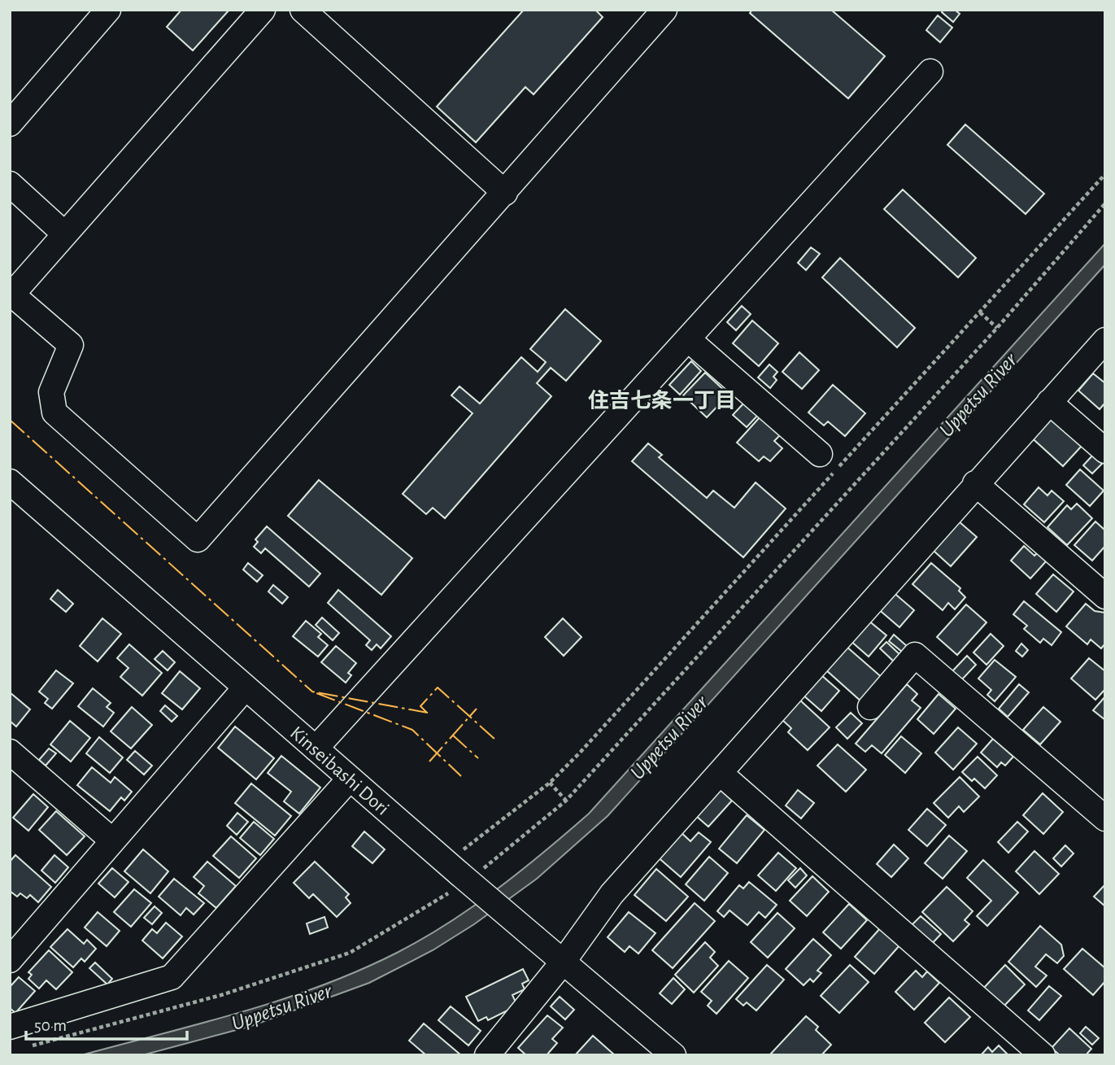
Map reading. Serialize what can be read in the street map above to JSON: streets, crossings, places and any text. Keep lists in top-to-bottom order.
{
  "streets": {
    "street": ["Kinseibashi Dori"]
  },
  "districts": ["住吉七条一丁目"],
  "water": ["Uppetsu River"],
  "scale_bar": "50 m"
}
